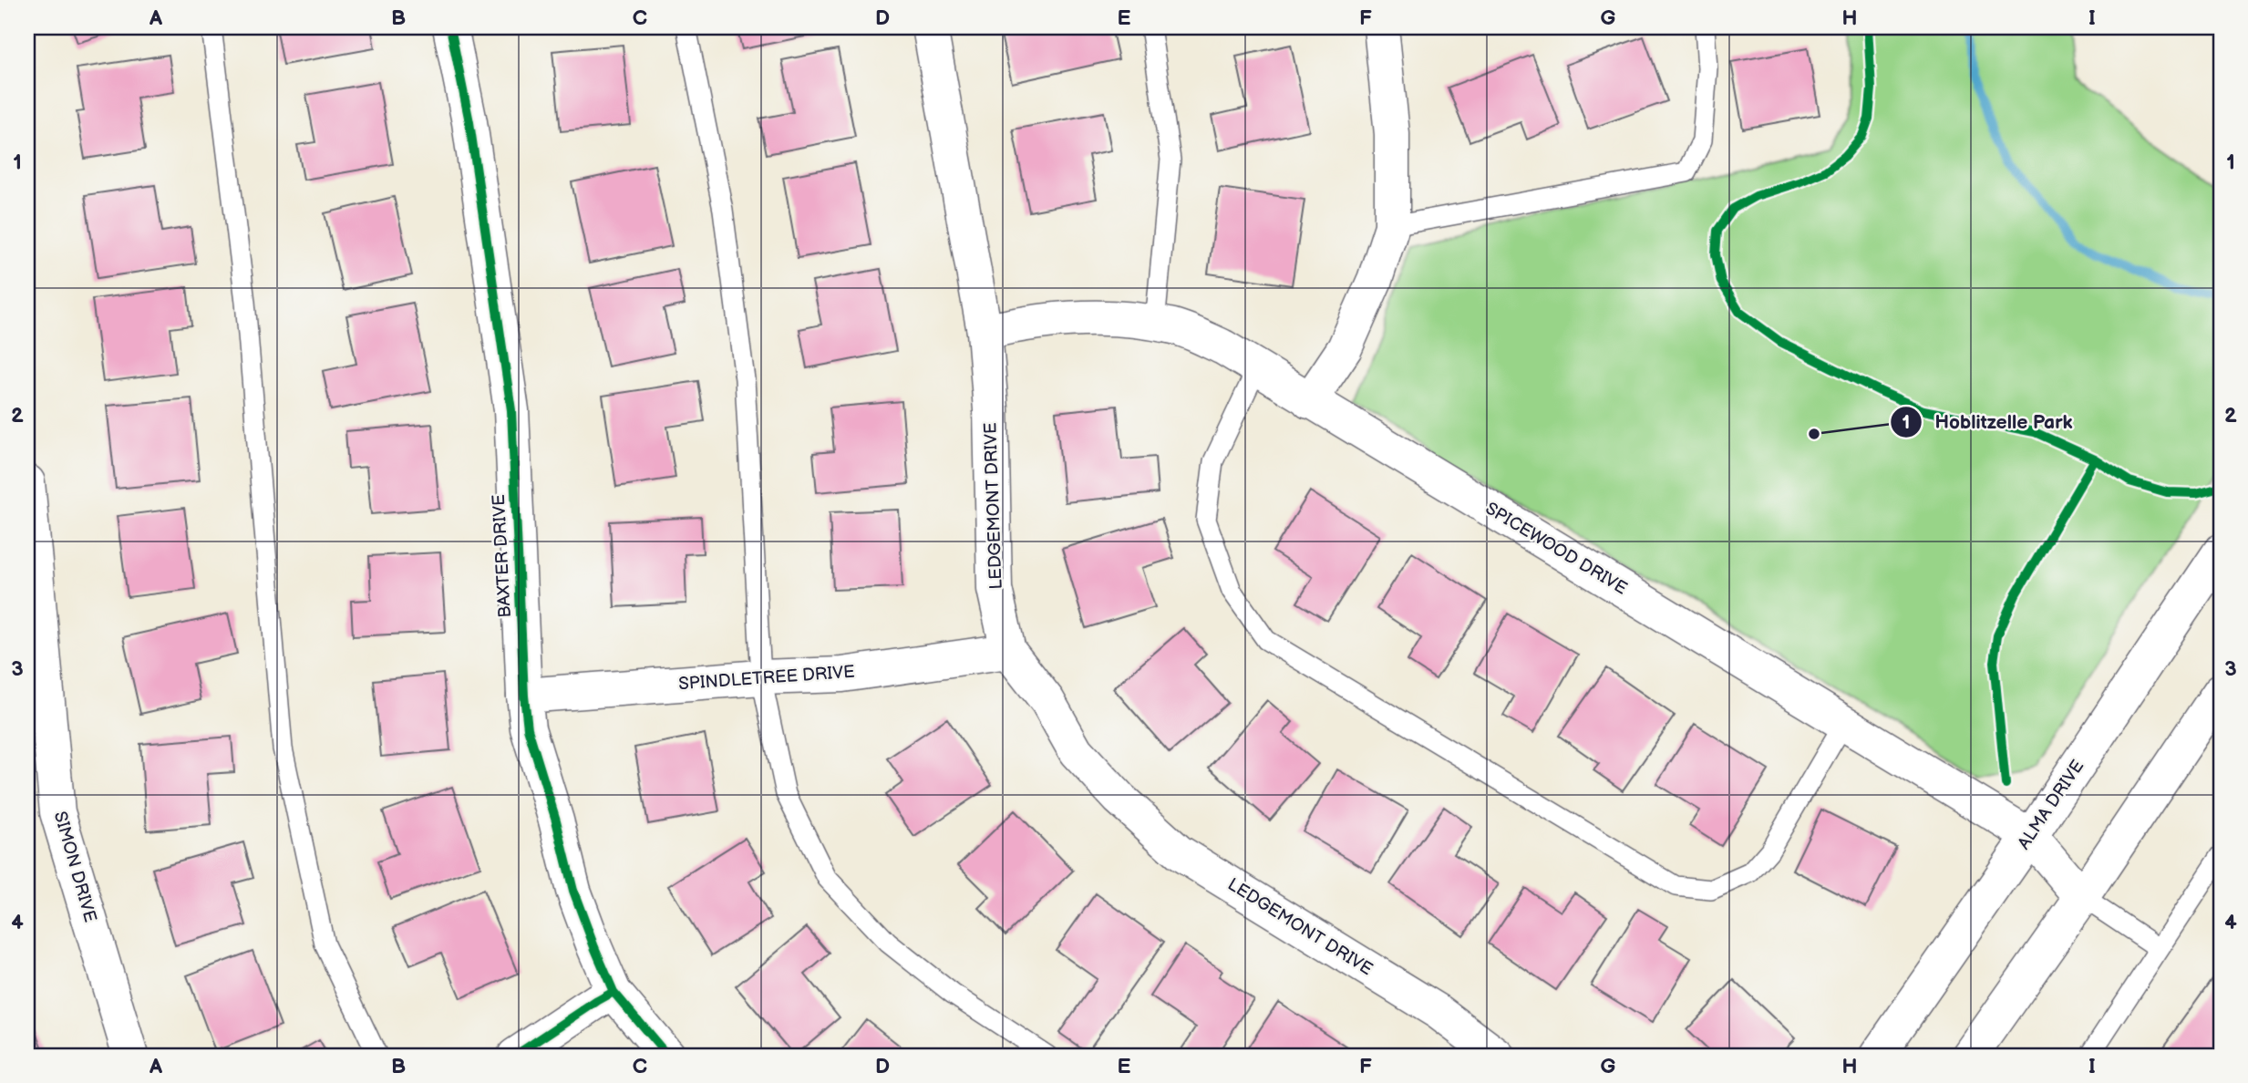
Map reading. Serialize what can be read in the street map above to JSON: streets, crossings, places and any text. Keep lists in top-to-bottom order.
{
  "streets": {
    "street": [
      "LEDGEMONT DRIVE",
      "SPICEWOOD DRIVE",
      "BAXTER DRIVE",
      "SPINDLETREE DRIVE",
      "ALMA DRIVE",
      "SIMON DRIVE"
    ]
  },
  "crossings": [
    ["LEDGEMONT DRIVE", "SPICEWOOD DRIVE"],
    ["LEDGEMONT DRIVE", "SPINDLETREE DRIVE"],
    ["SPICEWOOD DRIVE", "ALMA DRIVE"],
    ["BAXTER DRIVE", "SPINDLETREE DRIVE"]
  ],
  "places": ["Hoblitzelle Park"],
  "grid": {
    "columns": [
      "A",
      "B",
      "C",
      "D",
      "E",
      "F",
      "G",
      "H",
      "I"
    ],
    "rows": [
      "1",
      "2",
      "3",
      "4"
    ]
  }
}
